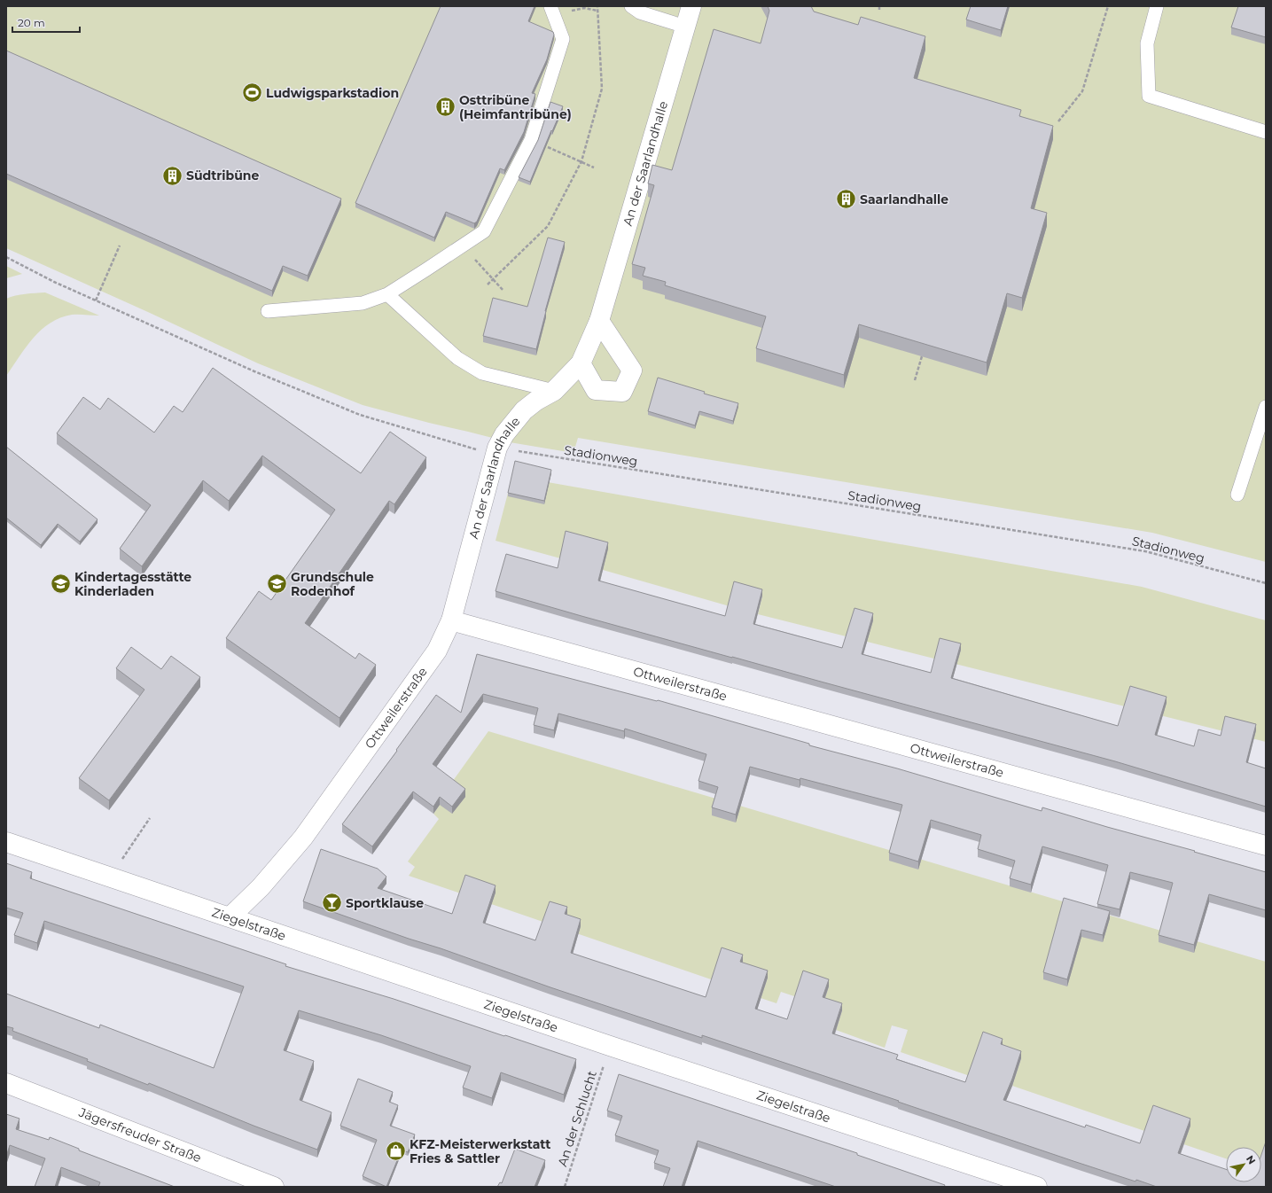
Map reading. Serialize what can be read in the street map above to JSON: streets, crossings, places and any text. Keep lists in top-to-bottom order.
{
  "streets": {
    "street": [
      "An der Saarlandhalle",
      "Ottweilerstraße",
      "Ziegelstraße",
      "Jägersfreuder Straße"
    ],
    "path": ["Stadionweg", "An der Schlucht"]
  },
  "crossings": [
    ["An der Saarlandhalle", "Stadionweg"],
    ["An der Saarlandhalle", "Ottweilerstraße"],
    ["Ottweilerstraße", "Ziegelstraße"]
  ],
  "places": {
    "sports": ["Ludwigsparkstadion"],
    "building": ["Osttribüne (Heimfantribüne)", "Südtribüne", "Saarlandhalle"],
    "school or university": ["Kindertagesstätte Kinderladen", "Grundschule Rodenhof"],
    "bar": ["Sportklause"],
    "shop": ["KFZ-Meisterwerkstatt Fries & Sattler"]
  },
  "scale_bar": "20 m",
  "north": "top right"
}
